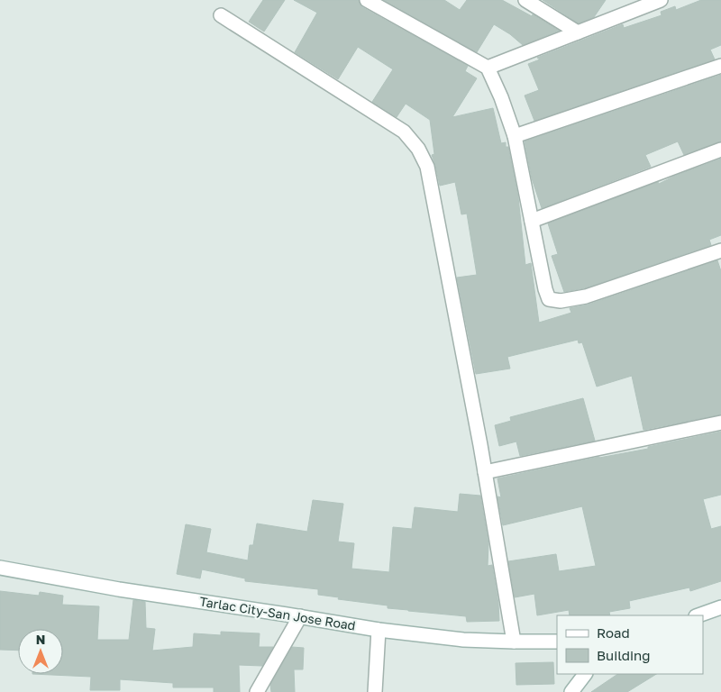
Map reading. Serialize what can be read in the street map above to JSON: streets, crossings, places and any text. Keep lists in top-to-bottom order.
{
  "streets": {
    "street": ["Tarlac City-San Jose Road"]
  },
  "legend": ["Road", "Building"],
  "north": "top"
}
